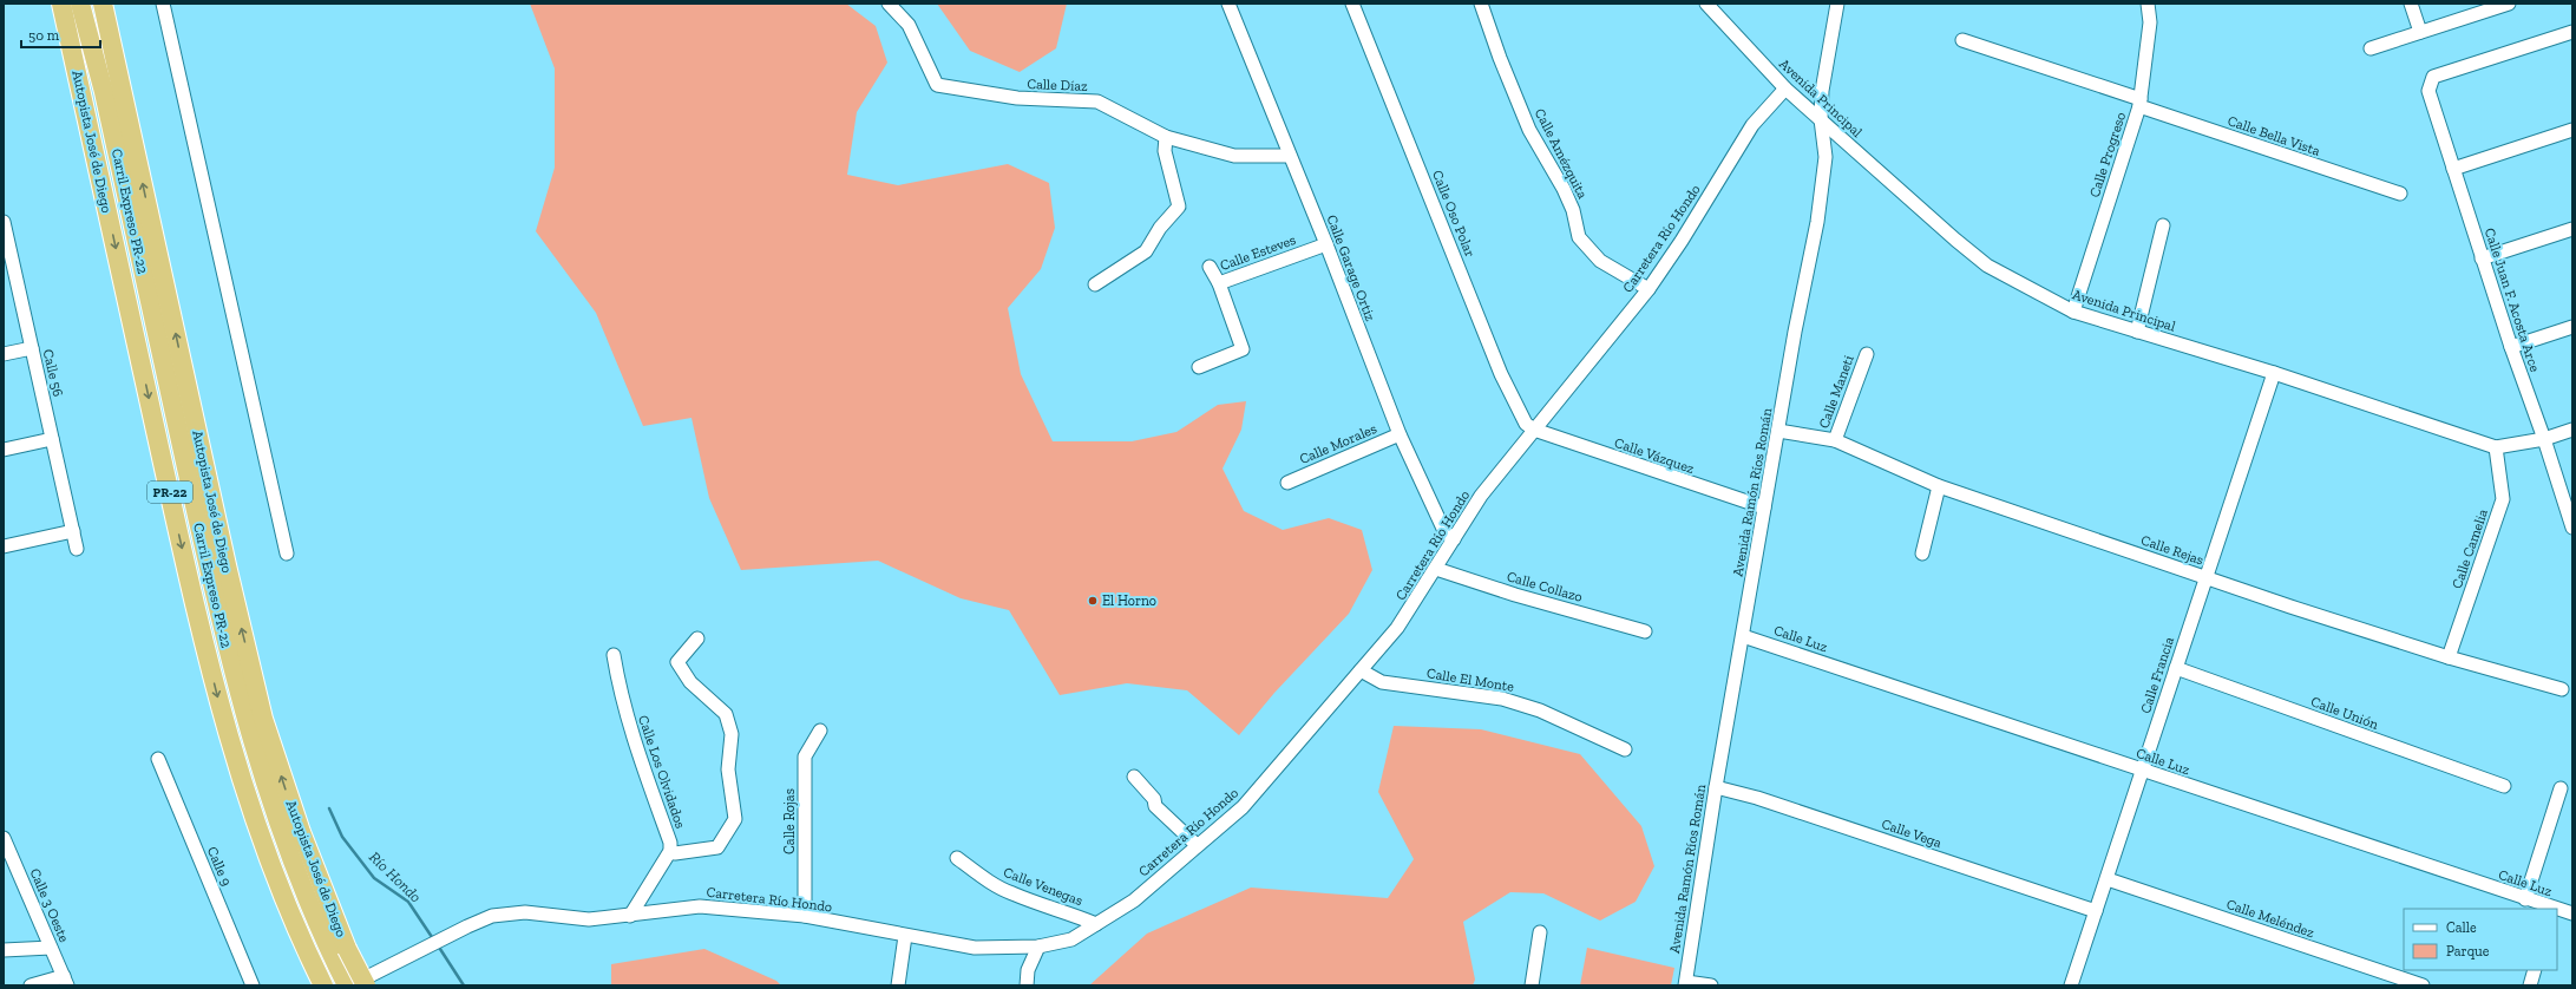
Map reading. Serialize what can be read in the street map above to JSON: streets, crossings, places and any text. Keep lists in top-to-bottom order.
{
  "streets": {
    "highway": ["Autopista José de Diego", "Carril Expreso PR-22", "PR-22"],
    "street": [
      "Calle Díaz",
      "Avenida Principal",
      "Calle Bella Vista",
      "Calle Amézquita",
      "Calle Progreso",
      "Calle Oso Polar",
      "Carretera Río Hondo",
      "Calle Esteves",
      "Calle Garage Ortiz",
      "Calle Juan F. Acosta Arce",
      "Calle 56",
      "Calle Maneti",
      "Calle Morales",
      "Calle Vázquez",
      "Avenida Ramón Ríos Román",
      "Calle Camelia",
      "Calle Rejas",
      "Calle Collazo",
      "Calle Luz",
      "Calle Francia",
      "Calle El Monte",
      "Calle Unión",
      "Calle Los Olvidados",
      "Calle Rojas",
      "Calle Vega",
      "Calle 9",
      "Calle Venegas",
      "Calle 3 Oeste",
      "Calle Meléndez"
    ]
  },
  "crossings": [
    ["Calle Díaz", "Calle Garage Ortiz"],
    ["Avenida Principal", "Calle Progreso"],
    ["Avenida Principal", "Carretera Río Hondo"],
    ["Avenida Principal", "Calle Juan F. Acosta Arce"],
    ["Avenida Principal", "Avenida Ramón Ríos Román"],
    ["Avenida Principal", "Calle Camelia"],
    ["Avenida Principal", "Calle Francia"],
    ["Calle Bella Vista", "Calle Progreso"],
    ["Autopista José de Diego", "Carril Expreso PR-22"],
    ["Calle Amézquita", "Carretera Río Hondo"],
    ["Calle Oso Polar", "Carretera Río Hondo"],
    ["Calle Oso Polar", "Calle Vázquez"],
    ["Carretera Río Hondo", "Calle Garage Ortiz"],
    ["Carretera Río Hondo", "Calle Vázquez"],
    ["Carretera Río Hondo", "Calle Collazo"],
    ["Carretera Río Hondo", "Calle El Monte"],
    ["Carretera Río Hondo", "Calle Los Olvidados"],
    ["Carretera Río Hondo", "Calle Rojas"],
    ["Carretera Río Hondo", "Calle Venegas"],
    ["Calle Esteves", "Calle Garage Ortiz"],
    ["Calle Garage Ortiz", "Calle Morales"],
    ["Calle Maneti", "Calle Rejas"],
    ["Calle Vázquez", "Avenida Ramón Ríos Román"],
    ["Avenida Ramón Ríos Román", "Calle Rejas"],
    ["Avenida Ramón Ríos Román", "Calle Luz"],
    ["Avenida Ramón Ríos Román", "Calle Vega"],
    ["Calle Camelia", "Calle Rejas"],
    ["Calle Rejas", "Calle Francia"],
    ["Calle Luz", "Calle Francia"],
    ["Calle Francia", "Calle Unión"],
    ["Calle Francia", "Calle Vega"],
    ["Calle Francia", "Calle Meléndez"]
  ],
  "water": ["Río Hondo"],
  "places": ["El Horno"],
  "legend": ["Calle", "Parque"],
  "scale_bar": "50 m"
}
